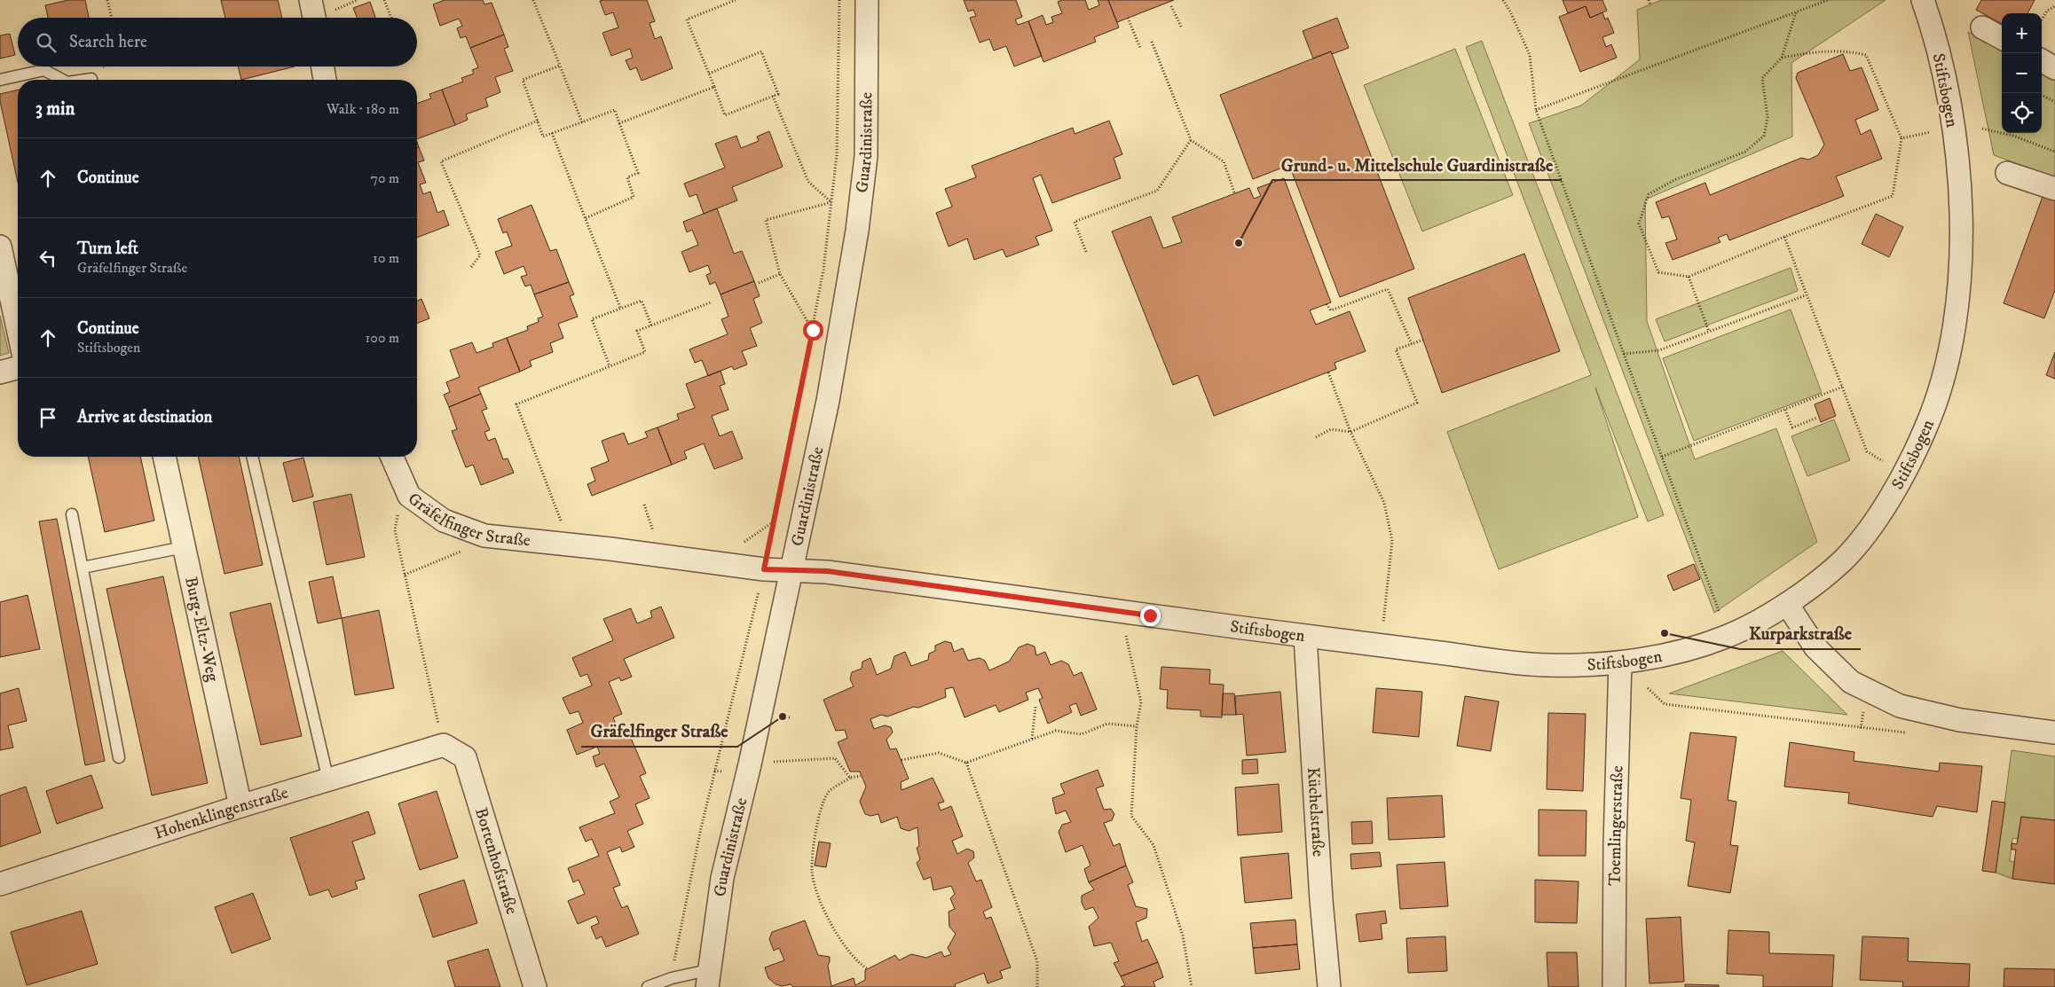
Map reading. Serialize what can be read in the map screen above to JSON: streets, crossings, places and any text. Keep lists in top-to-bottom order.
{
  "streets": {
    "street": [
      "Stiftsbogen",
      "Guardinistraße",
      "Gräfelfinger Straße",
      "Burg-Eltz-Weg",
      "Küchelstraße",
      "Hohenklingenstraße",
      "Toemlingerstraße",
      "Bortenhofstraße"
    ]
  },
  "crossings": [
    ["Stiftsbogen", "Guardinistraße"],
    ["Stiftsbogen", "Gräfelfinger Straße"],
    ["Stiftsbogen", "Küchelstraße"],
    ["Stiftsbogen", "Toemlingerstraße"],
    ["Guardinistraße", "Gräfelfinger Straße"],
    ["Burg-Eltz-Weg", "Hohenklingenstraße"],
    ["Hohenklingenstraße", "Bortenhofstraße"]
  ],
  "places": ["Grund- u. Mittelschule Guardinistraße", "Kurparkstraße", "Gräfelfinger Straße"],
  "page": {
    "map_buttons": ["+", "−"],
    "search": "Search here",
    "heading": ["3 min", "Walk · 180 m"],
    "list": [
      ["Continue", "70 m"],
      ["Turn left", "Gräfelfinger Straße", "10 m"],
      ["Continue", "Stiftsbogen", "100 m"],
      "Arrive at destination"
    ]
  }
}
